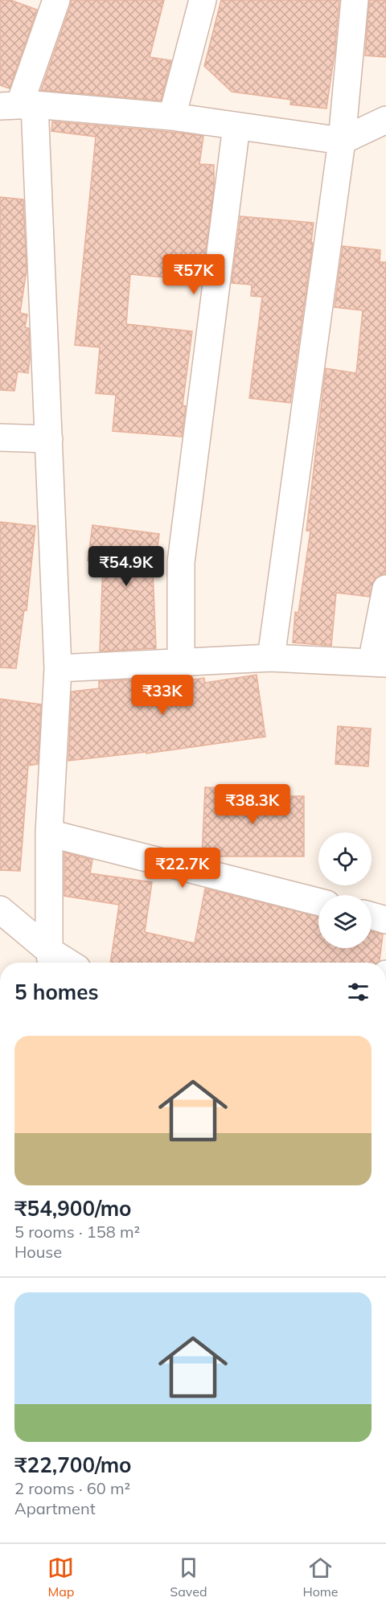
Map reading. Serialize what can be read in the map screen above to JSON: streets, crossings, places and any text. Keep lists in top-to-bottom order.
{
  "page": {
    "price": [
      "₹57K",
      "₹54.9K",
      "₹33K",
      "₹38.3K",
      "₹22.7K"
    ],
    "heading": "5 homes",
    "list": [
      {
        "name": "₹54,900/mo",
        "note": "5 rooms · 158 m² · House"
      },
      {
        "name": "₹22,700/mo",
        "note": "2 rooms · 60 m² · Apartment"
      }
    ],
    "tabs": ["Map", "Saved", "Home"]
  }
}
